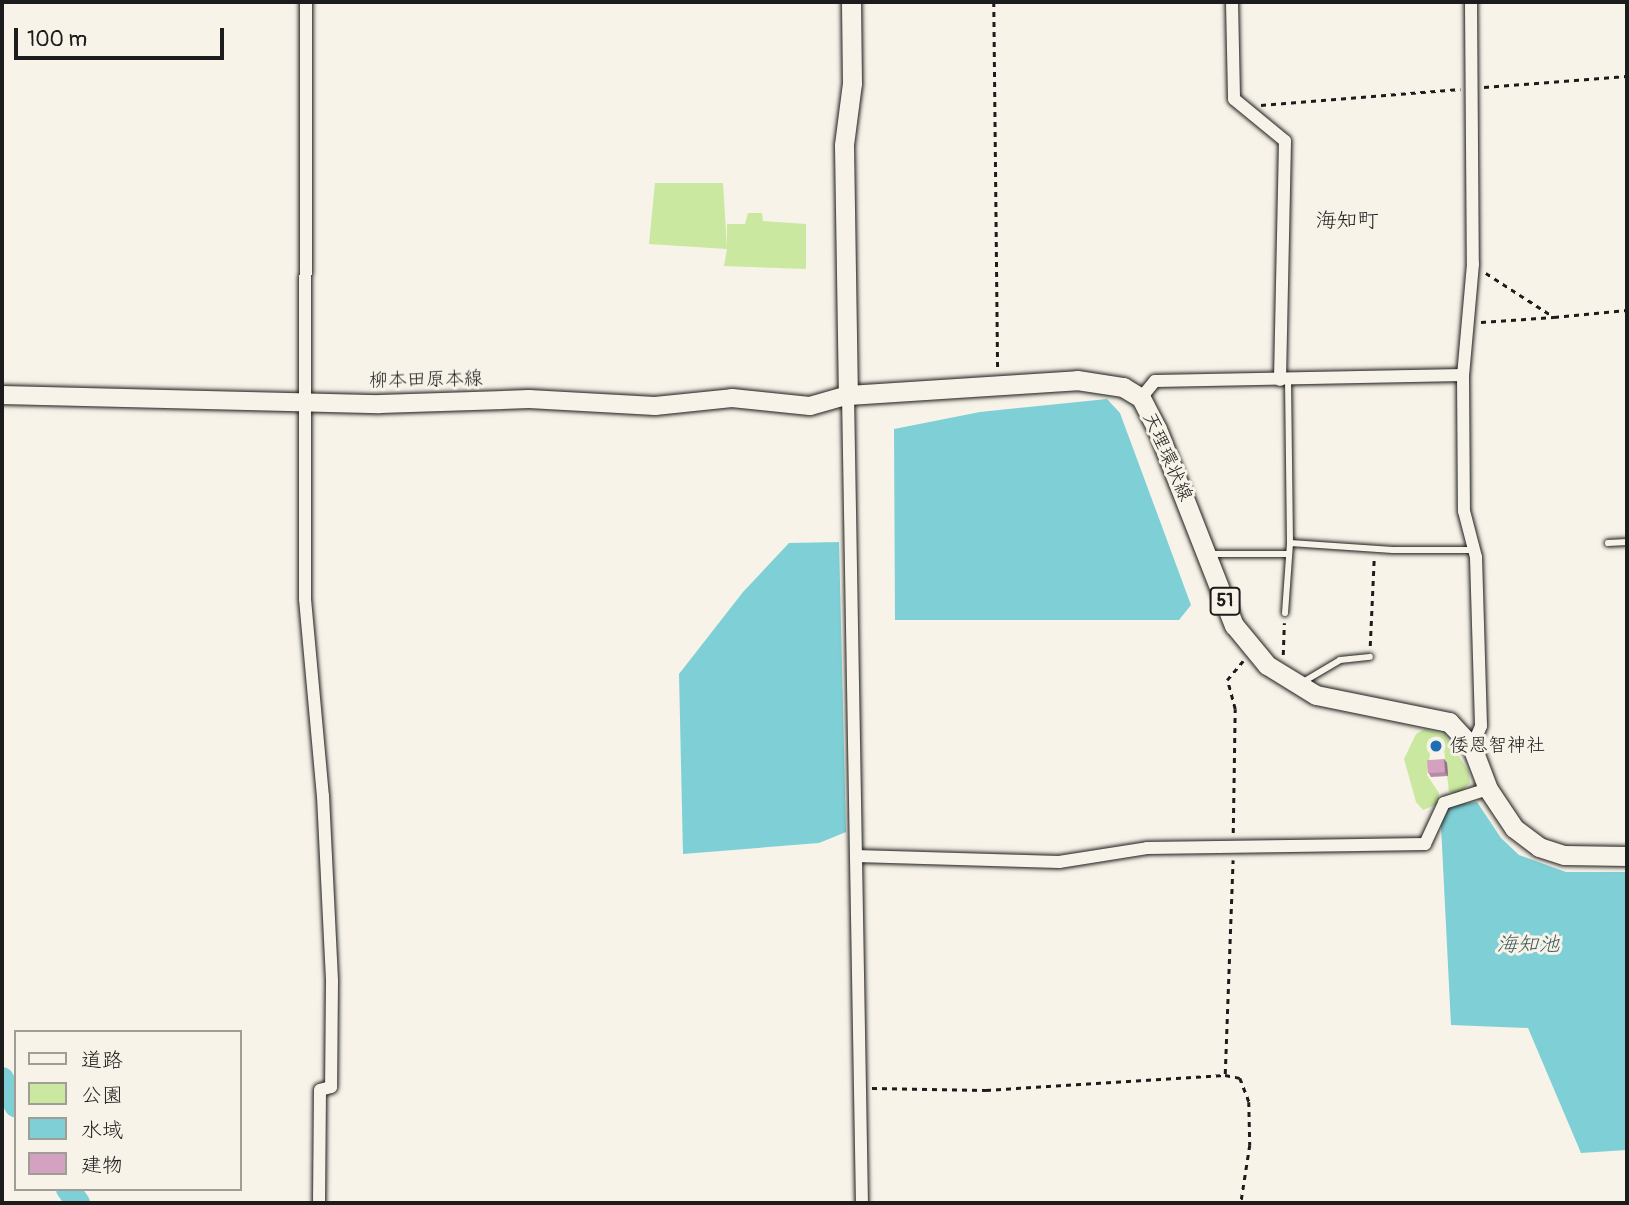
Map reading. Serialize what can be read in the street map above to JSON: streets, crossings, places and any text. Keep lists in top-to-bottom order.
{
  "streets": {
    "main road": ["柳本田原本線", "天理環状線", "51"]
  },
  "crossings": [
    ["柳本田原本線", "天理環状線"]
  ],
  "districts": ["海知町"],
  "water": ["海知池"],
  "places": ["倭恩智神社"],
  "legend": [
    "道路",
    "公園",
    "水域",
    "建物"
  ],
  "scale_bar": "100 m"
}
